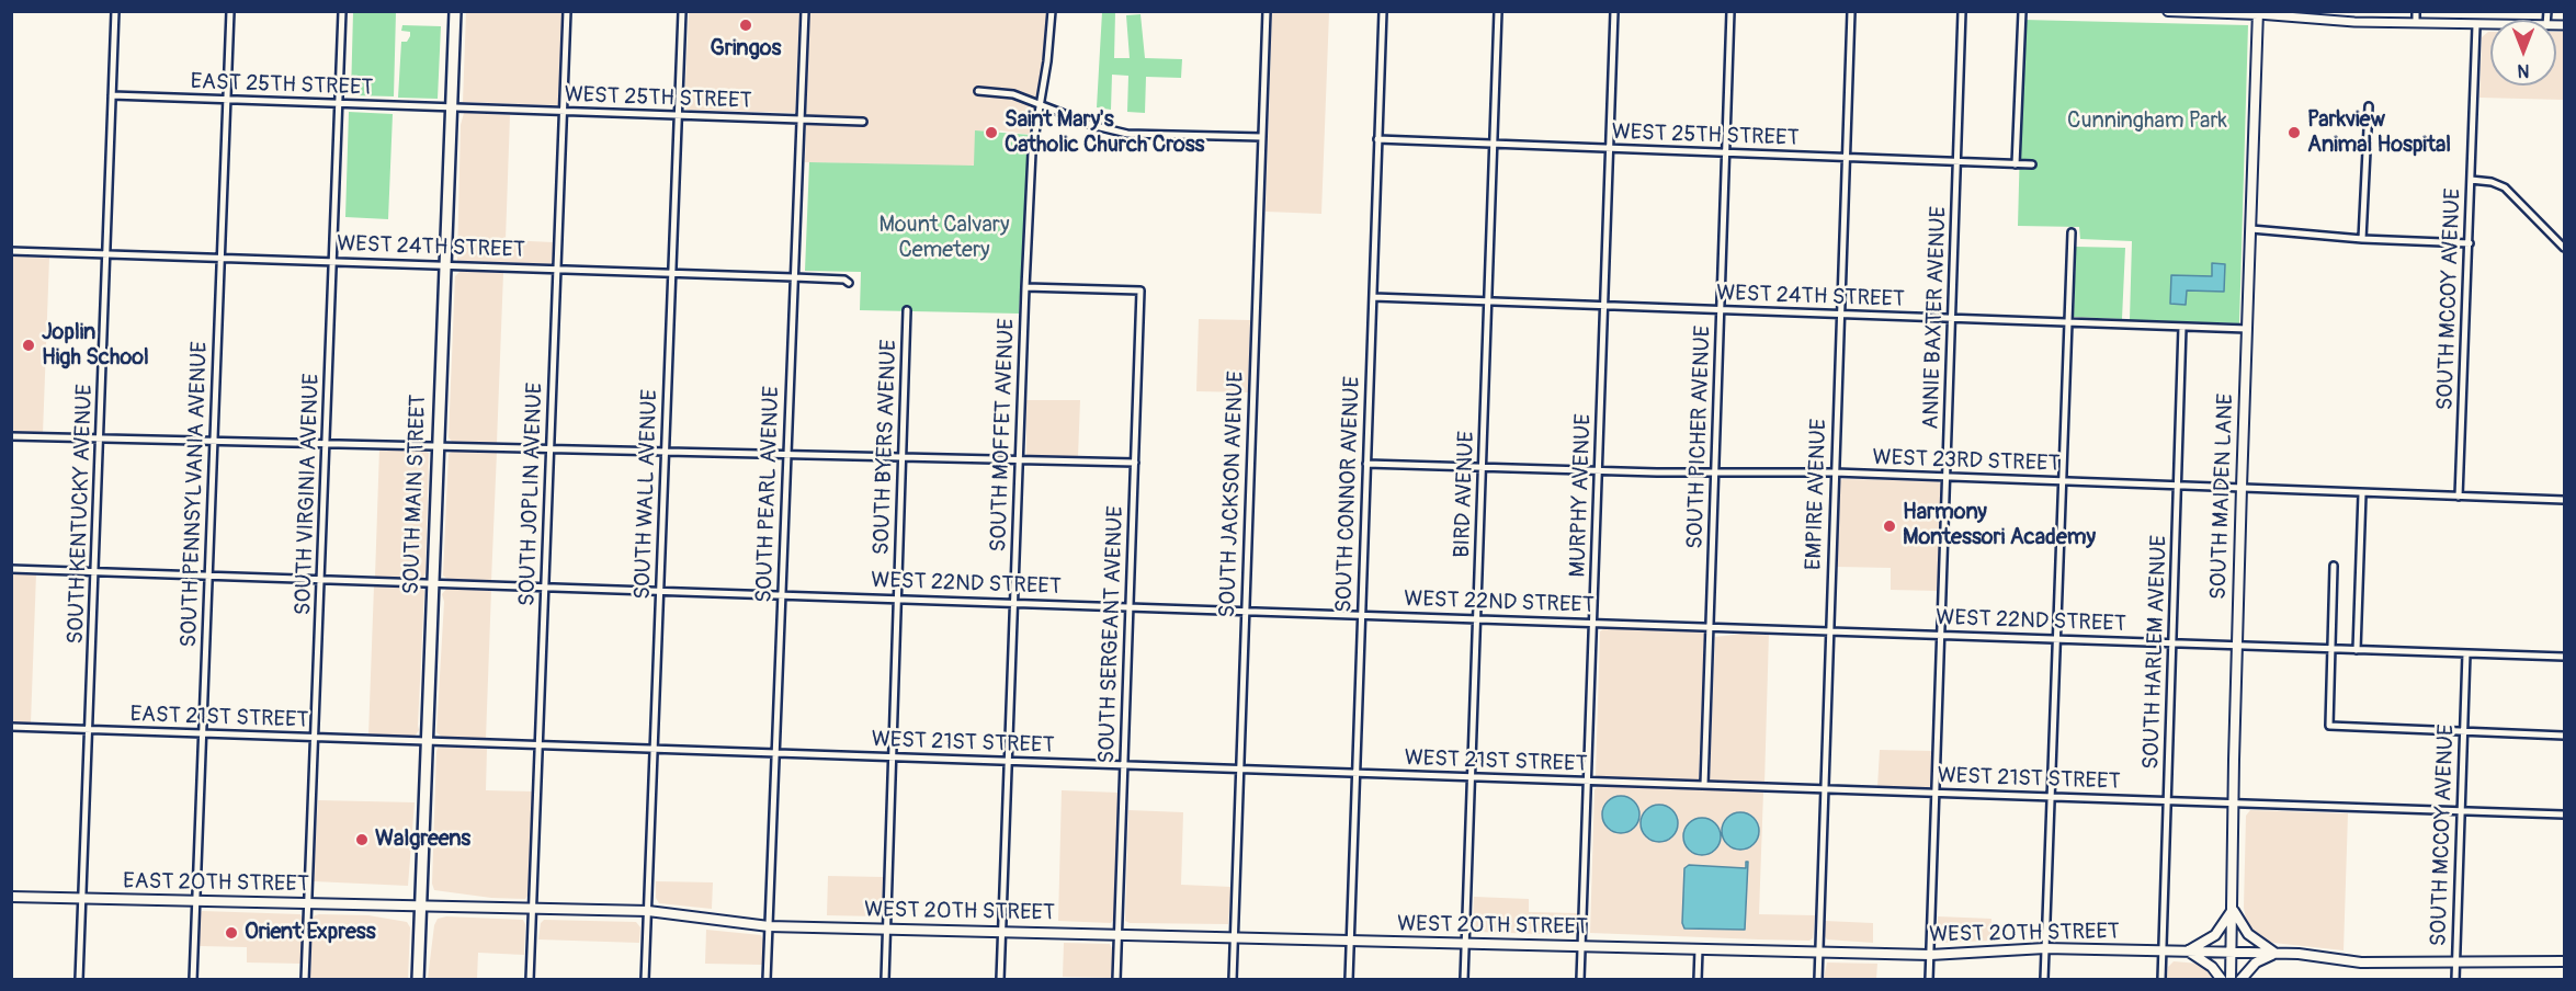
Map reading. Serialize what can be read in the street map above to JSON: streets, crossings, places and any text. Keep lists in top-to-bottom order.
{
  "streets": {
    "main road": [
      "SOUTH MAIN STREET",
      "SOUTH MAIDEN LANE",
      "EAST 20TH STREET",
      "WEST 20TH STREET"
    ],
    "street": [
      "EAST 25TH STREET",
      "WEST 25TH STREET",
      "WEST 24TH STREET",
      "SOUTH MCCOY AVENUE",
      "ANNIE BAXTER AVENUE",
      "SOUTH MOFFET AVENUE",
      "SOUTH PICHER AVENUE",
      "SOUTH BYERS AVENUE",
      "WEST 23RD STREET",
      "SOUTH PENNSYLVANIA AVENUE",
      "SOUTH VIRGINIA AVENUE",
      "SOUTH JOPLIN AVENUE",
      "SOUTH WALL AVENUE",
      "SOUTH PEARL AVENUE",
      "SOUTH JACKSON AVENUE",
      "SOUTH CONNOR AVENUE",
      "BIRD AVENUE",
      "EMPIRE AVENUE",
      "MURPHY AVENUE",
      "SOUTH KENTUCKY AVENUE",
      "WEST 22ND STREET",
      "SOUTH SERGEANT AVENUE",
      "SOUTH HARLEM AVENUE",
      "EAST 21ST STREET",
      "WEST 21ST STREET"
    ]
  },
  "crossings": [
    ["EAST 25TH STREET", "WEST 25TH STREET"],
    ["EAST 25TH STREET", "SOUTH PENNSYLVANIA AVENUE"],
    ["EAST 25TH STREET", "SOUTH VIRGINIA AVENUE"],
    ["EAST 25TH STREET", "SOUTH MAIN STREET"],
    ["EAST 25TH STREET", "SOUTH KENTUCKY AVENUE"],
    ["WEST 25TH STREET", "ANNIE BAXTER AVENUE"],
    ["WEST 25TH STREET", "SOUTH PICHER AVENUE"],
    ["WEST 25TH STREET", "SOUTH MAIN STREET"],
    ["WEST 25TH STREET", "SOUTH JOPLIN AVENUE"],
    ["WEST 25TH STREET", "SOUTH WALL AVENUE"],
    ["WEST 25TH STREET", "SOUTH PEARL AVENUE"],
    ["WEST 25TH STREET", "SOUTH CONNOR AVENUE"],
    ["WEST 25TH STREET", "BIRD AVENUE"],
    ["WEST 25TH STREET", "EMPIRE AVENUE"],
    ["WEST 25TH STREET", "MURPHY AVENUE"],
    ["WEST 24TH STREET", "ANNIE BAXTER AVENUE"],
    ["WEST 24TH STREET", "SOUTH PICHER AVENUE"],
    ["WEST 24TH STREET", "SOUTH PENNSYLVANIA AVENUE"],
    ["WEST 24TH STREET", "SOUTH VIRGINIA AVENUE"],
    ["WEST 24TH STREET", "SOUTH MAIN STREET"],
    ["WEST 24TH STREET", "SOUTH JOPLIN AVENUE"],
    ["WEST 24TH STREET", "SOUTH WALL AVENUE"],
    ["WEST 24TH STREET", "SOUTH PEARL AVENUE"],
    ["WEST 24TH STREET", "SOUTH CONNOR AVENUE"],
    ["WEST 24TH STREET", "BIRD AVENUE"],
    ["WEST 24TH STREET", "EMPIRE AVENUE"],
    ["WEST 24TH STREET", "MURPHY AVENUE"],
    ["WEST 24TH STREET", "SOUTH MAIDEN LANE"],
    ["WEST 24TH STREET", "SOUTH KENTUCKY AVENUE"],
    ["WEST 24TH STREET", "SOUTH HARLEM AVENUE"],
    ["SOUTH MCCOY AVENUE", "WEST 23RD STREET"],
    ["SOUTH MCCOY AVENUE", "WEST 22ND STREET"],
    ["SOUTH MCCOY AVENUE", "WEST 21ST STREET"],
    ["SOUTH MCCOY AVENUE", "WEST 20TH STREET"],
    ["ANNIE BAXTER AVENUE", "WEST 23RD STREET"],
    ["ANNIE BAXTER AVENUE", "WEST 22ND STREET"],
    ["ANNIE BAXTER AVENUE", "WEST 21ST STREET"],
    ["ANNIE BAXTER AVENUE", "WEST 20TH STREET"],
    ["SOUTH MOFFET AVENUE", "WEST 22ND STREET"],
    ["SOUTH MOFFET AVENUE", "SOUTH SERGEANT AVENUE"],
    ["SOUTH MOFFET AVENUE", "WEST 21ST STREET"],
    ["SOUTH MOFFET AVENUE", "WEST 20TH STREET"],
    ["SOUTH PICHER AVENUE", "WEST 23RD STREET"],
    ["SOUTH PICHER AVENUE", "WEST 22ND STREET"],
    ["SOUTH PICHER AVENUE", "WEST 21ST STREET"],
    ["SOUTH BYERS AVENUE", "WEST 22ND STREET"],
    ["SOUTH BYERS AVENUE", "WEST 21ST STREET"],
    ["SOUTH BYERS AVENUE", "WEST 20TH STREET"],
    ["WEST 23RD STREET", "SOUTH CONNOR AVENUE"],
    ["WEST 23RD STREET", "BIRD AVENUE"],
    ["WEST 23RD STREET", "EMPIRE AVENUE"],
    ["WEST 23RD STREET", "MURPHY AVENUE"],
    ["WEST 23RD STREET", "SOUTH MAIDEN LANE"],
    ["WEST 23RD STREET", "SOUTH HARLEM AVENUE"],
    ["SOUTH PENNSYLVANIA AVENUE", "WEST 22ND STREET"],
    ["SOUTH PENNSYLVANIA AVENUE", "EAST 21ST STREET"],
    ["SOUTH PENNSYLVANIA AVENUE", "EAST 20TH STREET"],
    ["SOUTH VIRGINIA AVENUE", "WEST 22ND STREET"],
    ["SOUTH VIRGINIA AVENUE", "EAST 21ST STREET"],
    ["SOUTH VIRGINIA AVENUE", "EAST 20TH STREET"],
    ["SOUTH MAIN STREET", "WEST 22ND STREET"],
    ["SOUTH MAIN STREET", "EAST 21ST STREET"],
    ["SOUTH MAIN STREET", "WEST 21ST STREET"],
    ["SOUTH MAIN STREET", "EAST 20TH STREET"],
    ["SOUTH MAIN STREET", "WEST 20TH STREET"],
    ["SOUTH JOPLIN AVENUE", "WEST 22ND STREET"],
    ["SOUTH JOPLIN AVENUE", "WEST 21ST STREET"],
    ["SOUTH JOPLIN AVENUE", "WEST 20TH STREET"],
    ["SOUTH WALL AVENUE", "WEST 22ND STREET"],
    ["SOUTH WALL AVENUE", "WEST 21ST STREET"],
    ["SOUTH WALL AVENUE", "WEST 20TH STREET"],
    ["SOUTH PEARL AVENUE", "WEST 22ND STREET"],
    ["SOUTH PEARL AVENUE", "WEST 21ST STREET"],
    ["SOUTH PEARL AVENUE", "WEST 20TH STREET"],
    ["SOUTH JACKSON AVENUE", "WEST 22ND STREET"],
    ["SOUTH JACKSON AVENUE", "WEST 21ST STREET"],
    ["SOUTH JACKSON AVENUE", "WEST 20TH STREET"],
    ["SOUTH CONNOR AVENUE", "WEST 22ND STREET"],
    ["SOUTH CONNOR AVENUE", "WEST 21ST STREET"],
    ["SOUTH CONNOR AVENUE", "WEST 20TH STREET"],
    ["BIRD AVENUE", "WEST 22ND STREET"],
    ["BIRD AVENUE", "WEST 21ST STREET"],
    ["BIRD AVENUE", "WEST 20TH STREET"],
    ["EMPIRE AVENUE", "WEST 22ND STREET"],
    ["EMPIRE AVENUE", "WEST 21ST STREET"],
    ["EMPIRE AVENUE", "WEST 20TH STREET"],
    ["MURPHY AVENUE", "WEST 22ND STREET"],
    ["MURPHY AVENUE", "WEST 21ST STREET"],
    ["MURPHY AVENUE", "WEST 20TH STREET"],
    ["SOUTH MAIDEN LANE", "WEST 22ND STREET"],
    ["SOUTH MAIDEN LANE", "WEST 21ST STREET"],
    ["SOUTH MAIDEN LANE", "WEST 20TH STREET"],
    ["SOUTH KENTUCKY AVENUE", "WEST 22ND STREET"],
    ["SOUTH KENTUCKY AVENUE", "EAST 21ST STREET"],
    ["SOUTH KENTUCKY AVENUE", "EAST 20TH STREET"],
    ["WEST 22ND STREET", "SOUTH SERGEANT AVENUE"],
    ["WEST 22ND STREET", "SOUTH HARLEM AVENUE"],
    ["SOUTH SERGEANT AVENUE", "WEST 21ST STREET"],
    ["SOUTH SERGEANT AVENUE", "WEST 20TH STREET"],
    ["SOUTH HARLEM AVENUE", "WEST 21ST STREET"],
    ["SOUTH HARLEM AVENUE", "WEST 20TH STREET"],
    ["EAST 21ST STREET", "WEST 21ST STREET"],
    ["EAST 20TH STREET", "WEST 20TH STREET"]
  ],
  "parks": ["Cunningham Park", "Mount Calvary Cemetery"],
  "places": [
    "Gringos",
    "Saint Mary's Catholic Church Cross",
    "Parkview Animal Hospital",
    "Joplin High School",
    "Harmony Montessori Academy",
    "Walgreens",
    "Orient Express"
  ],
  "north": "bottom"
}
